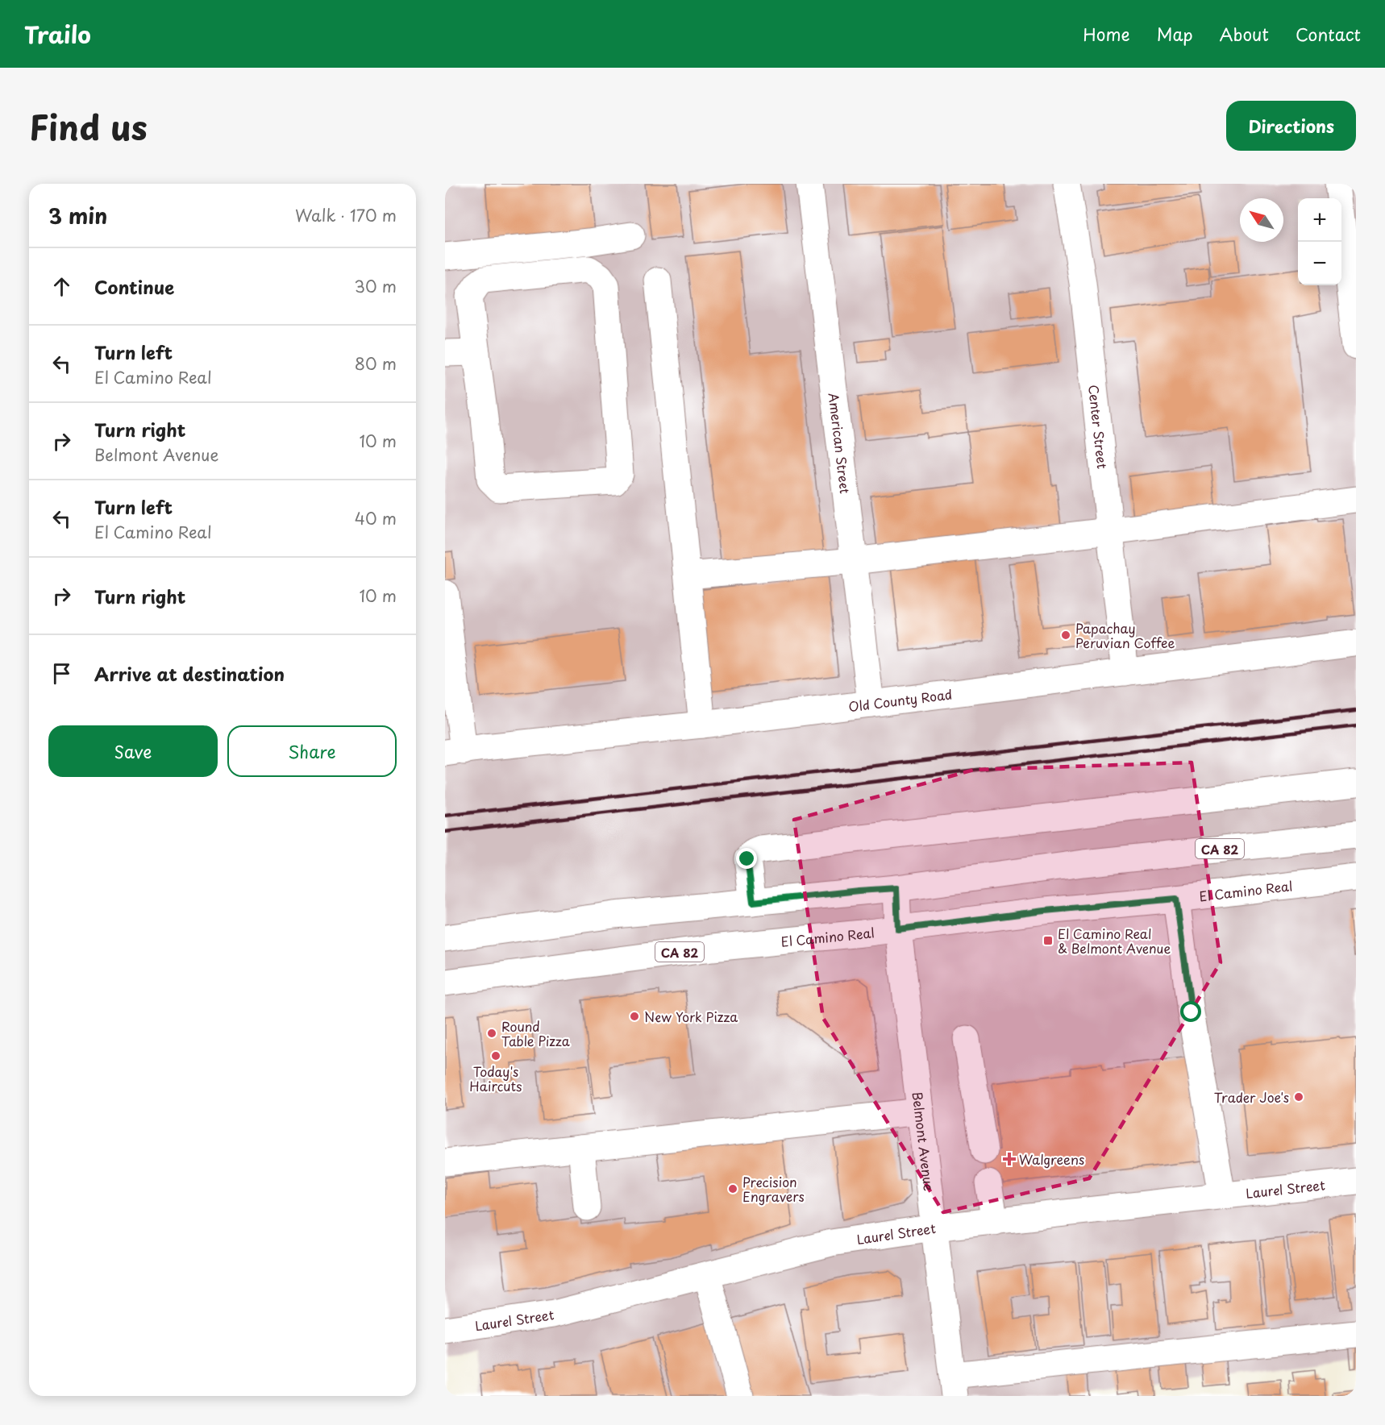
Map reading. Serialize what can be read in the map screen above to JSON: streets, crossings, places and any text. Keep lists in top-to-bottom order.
{
  "streets": {
    "street": [
      "Center Street",
      "American Street",
      "Old County Road",
      "CA 82",
      "El Camino Real",
      "Belmont Avenue",
      "Laurel Street"
    ]
  },
  "crossings": [
    ["Center Street", "Old County Road"],
    ["American Street", "Old County Road"],
    ["CA 82", "Belmont Avenue"],
    ["El Camino Real", "Belmont Avenue"],
    ["Belmont Avenue", "Laurel Street"]
  ],
  "places": {
    "other": [
      "Papachay Peruvian Coffee",
      "New York Pizza",
      "Round Table Pizza",
      "Today's Haircuts",
      "Trader Joe's",
      "Precision Engravers"
    ],
    "transit": ["El Camino Real & Belmont Avenue"],
    "health": ["Walgreens"]
  },
  "north": "top left",
  "page": {
    "header": "Trailo",
    "nav": [
      "Home",
      "Map",
      "About",
      "Contact"
    ],
    "title": "Find us",
    "buttons": [
      "Directions",
      ["Save", "Share"]
    ],
    "heading": ["3 min", "Walk · 170 m"],
    "map_buttons": ["+", "−"],
    "list": [
      ["Continue", "30 m"],
      ["Turn left", "El Camino Real", "80 m"],
      ["Turn right", "Belmont Avenue", "10 m"],
      ["Turn left", "El Camino Real", "40 m"],
      ["Turn right", "10 m"],
      "Arrive at destination"
    ]
  }
}
